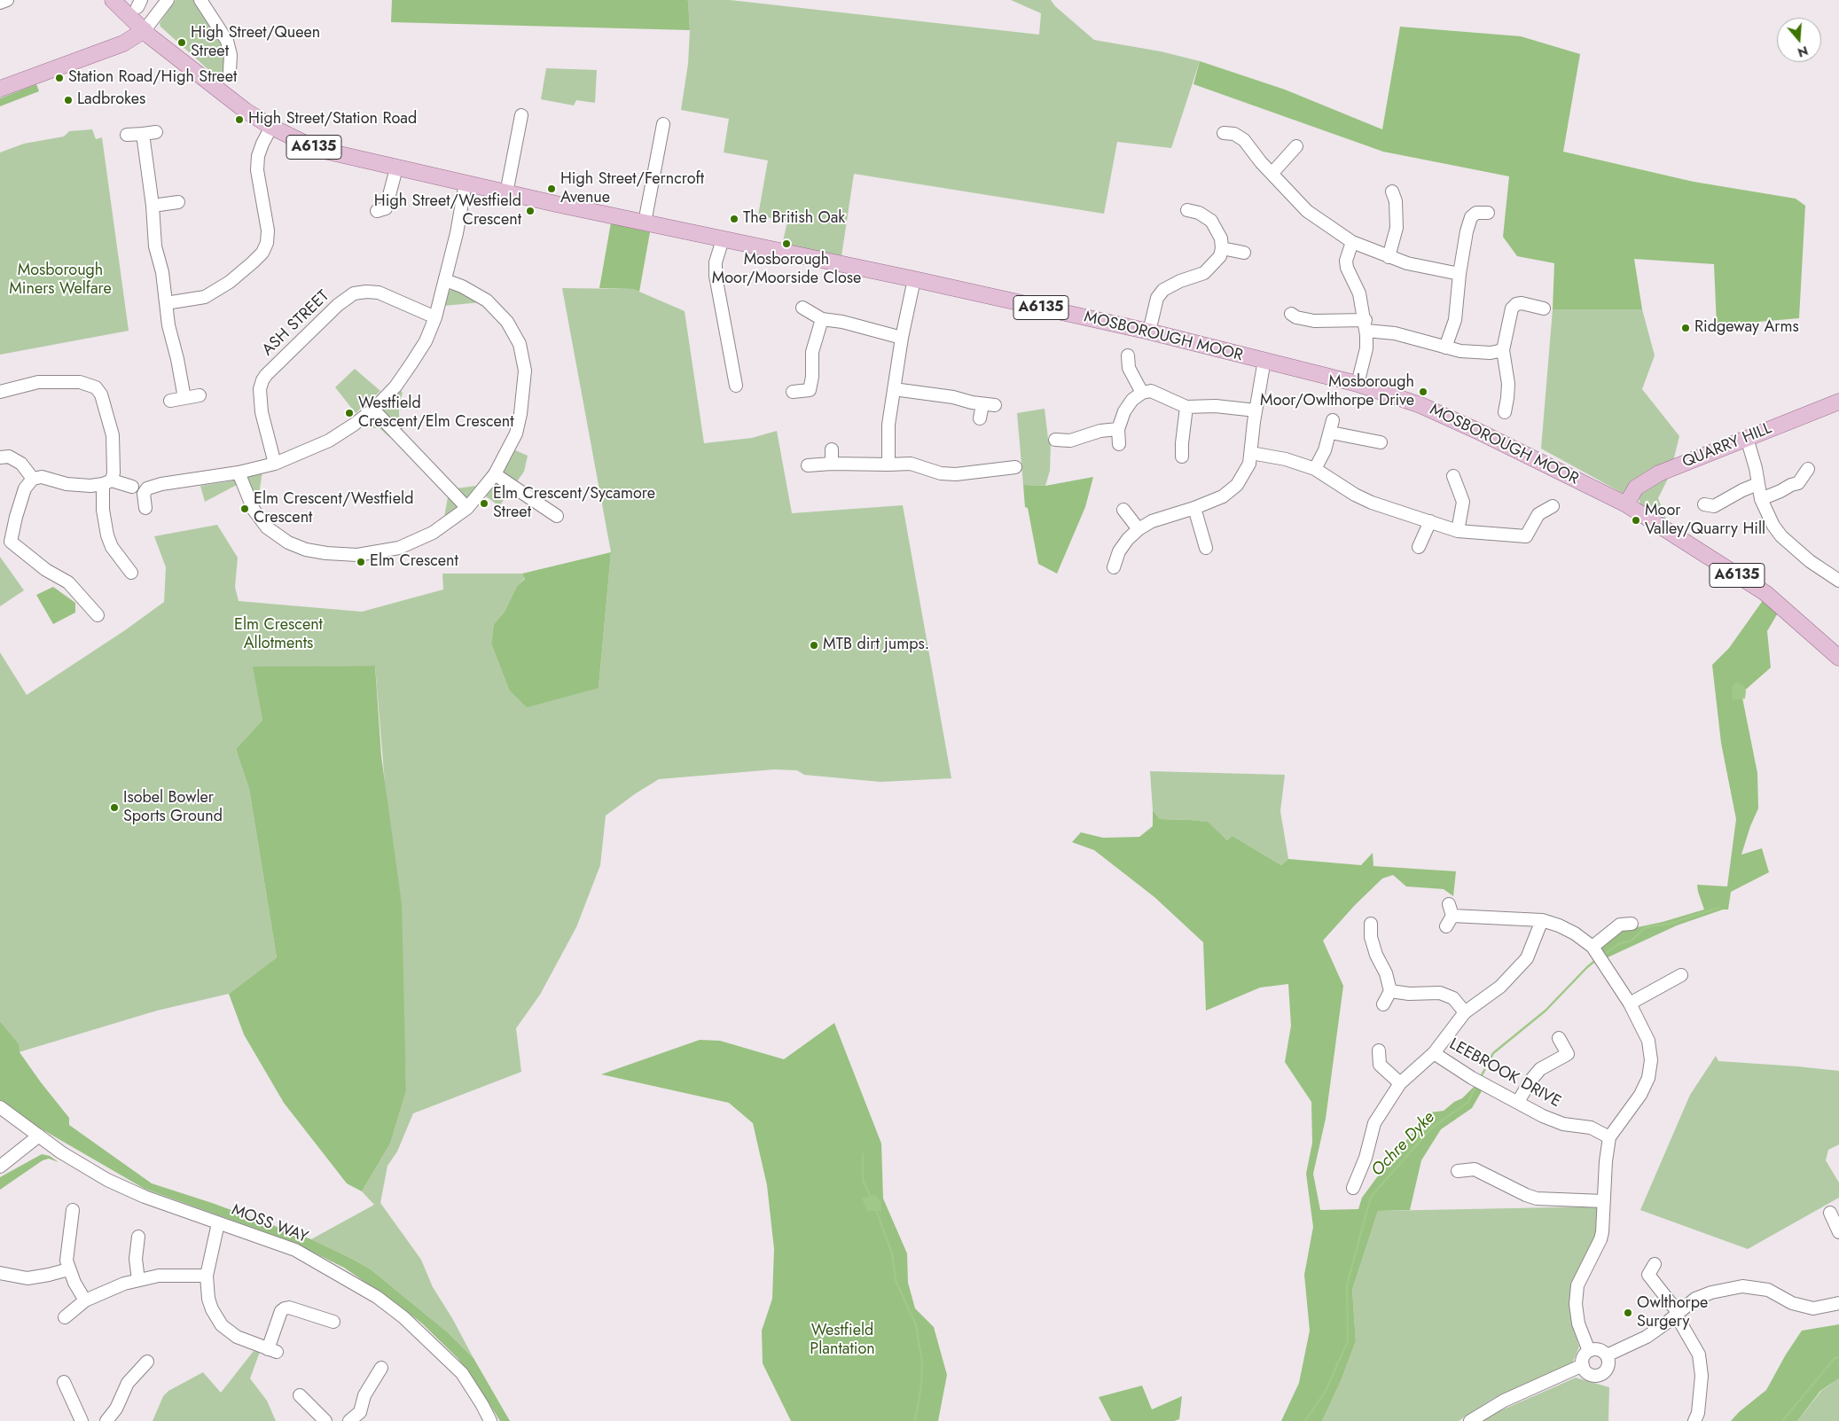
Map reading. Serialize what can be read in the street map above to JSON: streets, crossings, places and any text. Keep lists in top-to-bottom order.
{
  "streets": {
    "main road": ["A6135", "MOSBOROUGH MOOR", "QUARRY HILL"],
    "street": ["ASH STREET", "LEEBROOK DRIVE", "MOSS WAY"]
  },
  "crossings": [
    ["A6135", "MOSBOROUGH MOOR"],
    ["A6135", "QUARRY HILL"],
    ["MOSBOROUGH MOOR", "QUARRY HILL"]
  ],
  "water": ["Ochre Dyke"],
  "parks": ["Mosborough Miners Welfare", "Elm Crescent Allotments", "Westfield Plantation"],
  "places": [
    "High Street/Queen Street",
    "Station Road/High Street",
    "Ladbrokes",
    "High Street/Station Road",
    "High Street/Ferncroft Avenue",
    "High Street/Westfield Crescent",
    "The British Oak",
    "Mosborough Moor/Moorside Close",
    "Ridgeway Arms",
    "Mosborough Moor/Owlthorpe Drive",
    "Westfield Crescent/Elm Crescent",
    "Elm Crescent/Sycamore Street",
    "Elm Crescent/Westfield Crescent",
    "Moor Valley/Quarry Hill",
    "Elm Crescent",
    "MTB dirt jumps.",
    "Isobel Bowler Sports Ground",
    "Owlthorpe Surgery"
  ],
  "north": "bottom"
}
